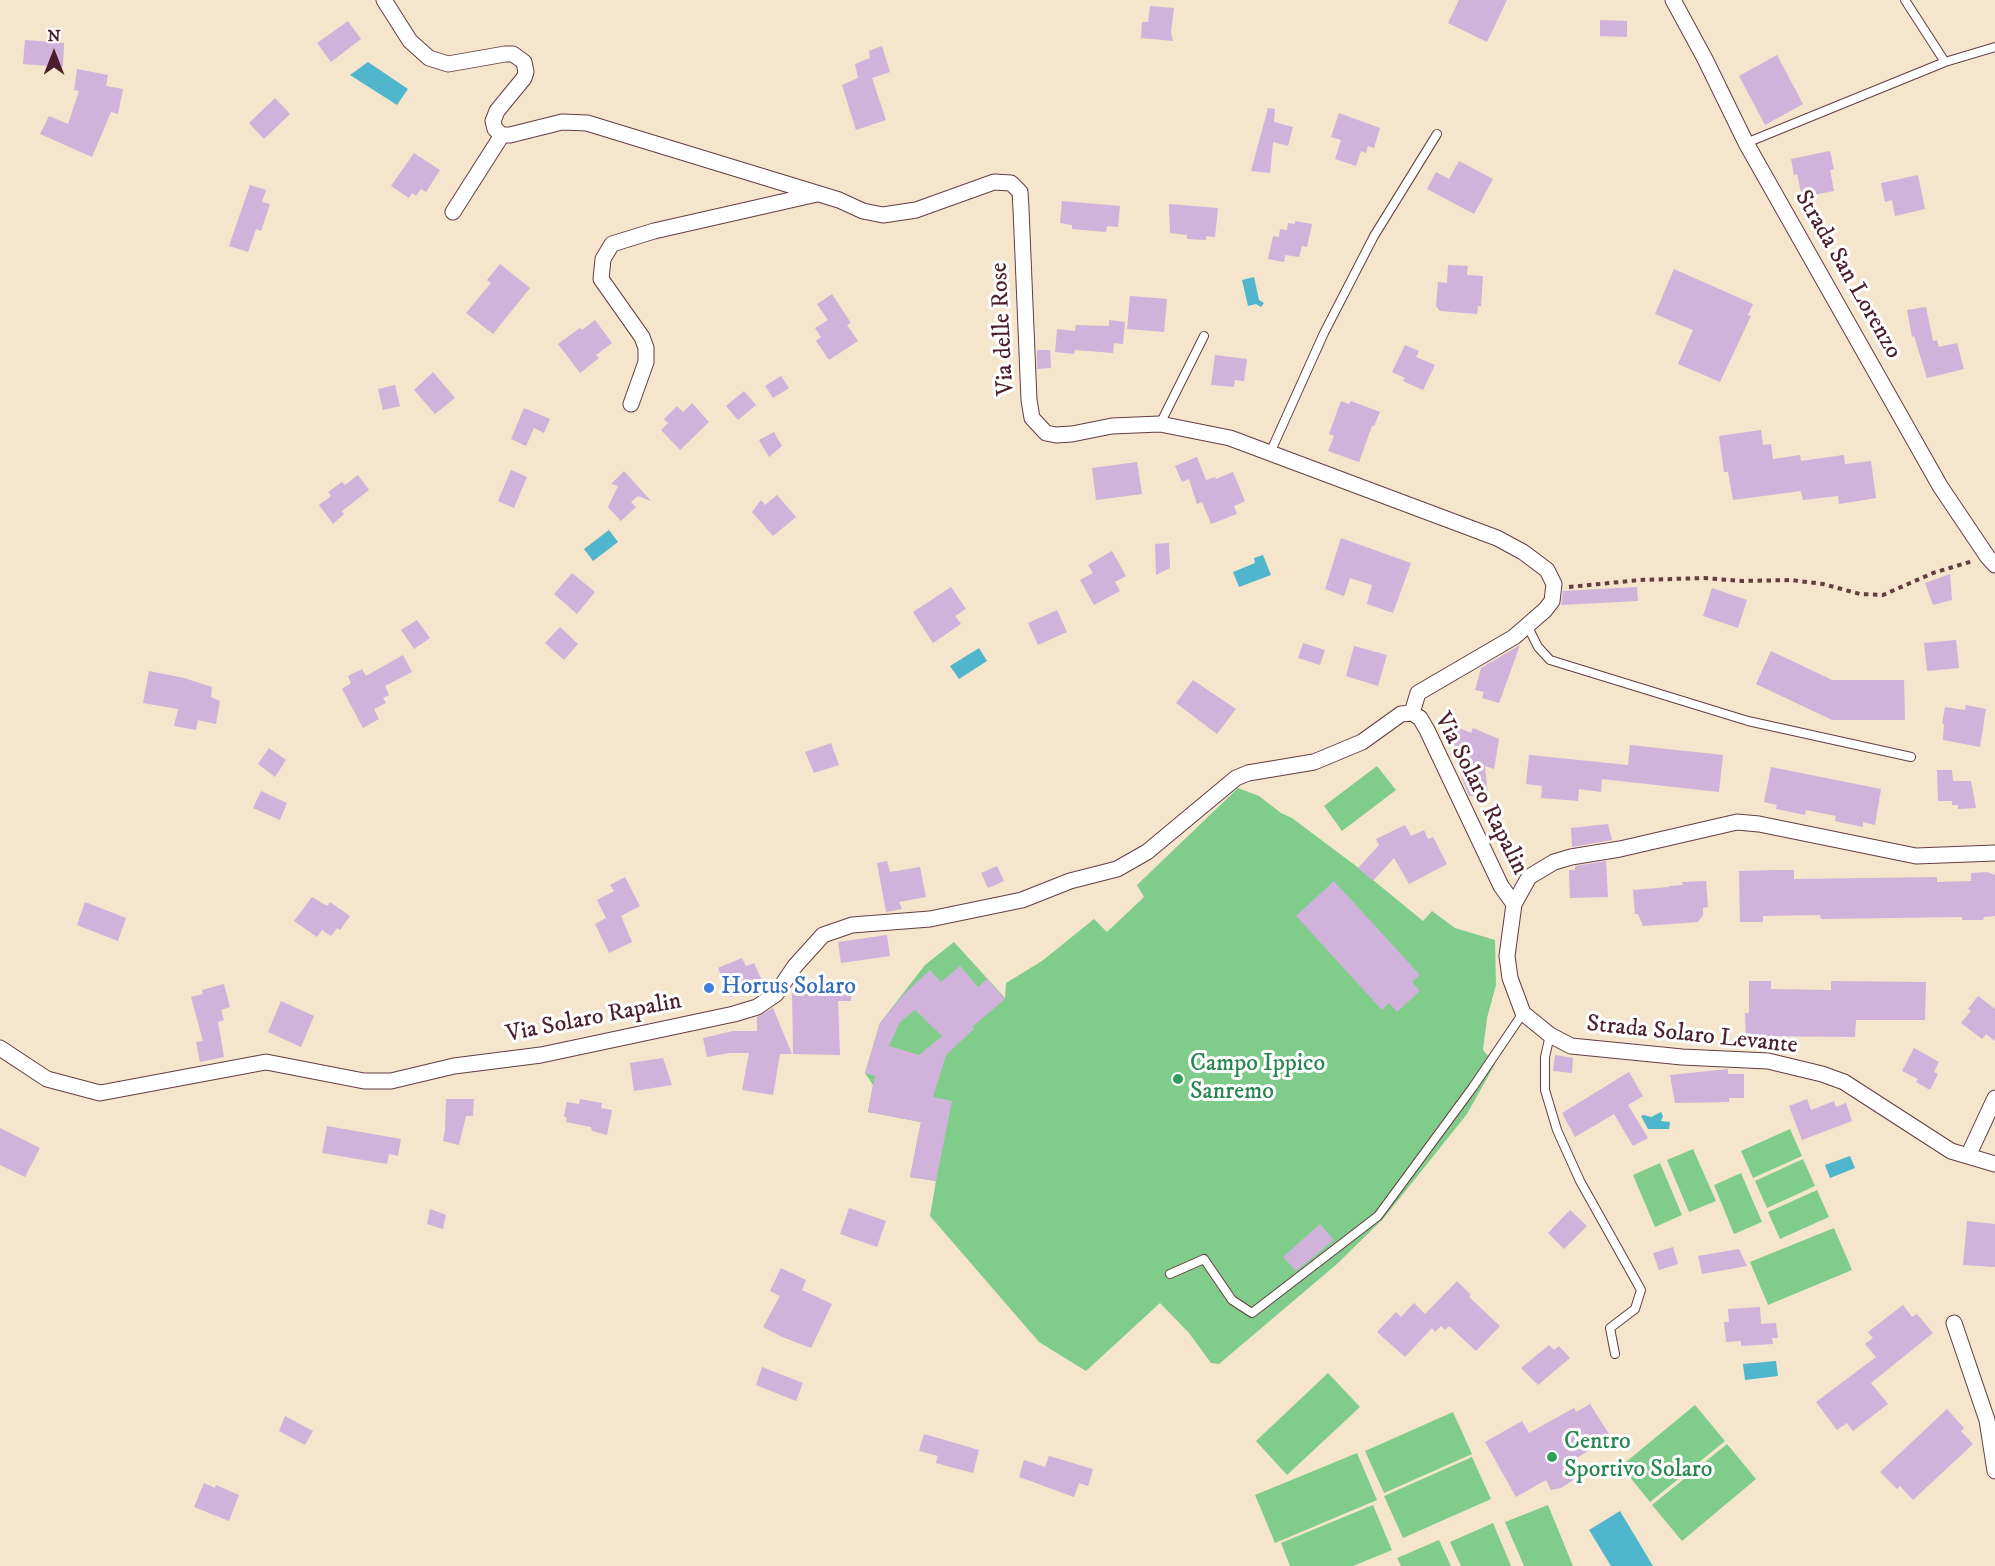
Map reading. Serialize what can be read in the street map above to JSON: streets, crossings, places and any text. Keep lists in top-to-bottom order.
{
  "streets": {
    "street": [
      "Strada San Lorenzo",
      "Via delle Rose",
      "Via Solaro Rapalin",
      "Strada Solaro Levante"
    ]
  },
  "places": ["Hortus Solaro", "Campo Ippico Sanremo", "Centro Sportivo Solaro"],
  "north": "top"
}
